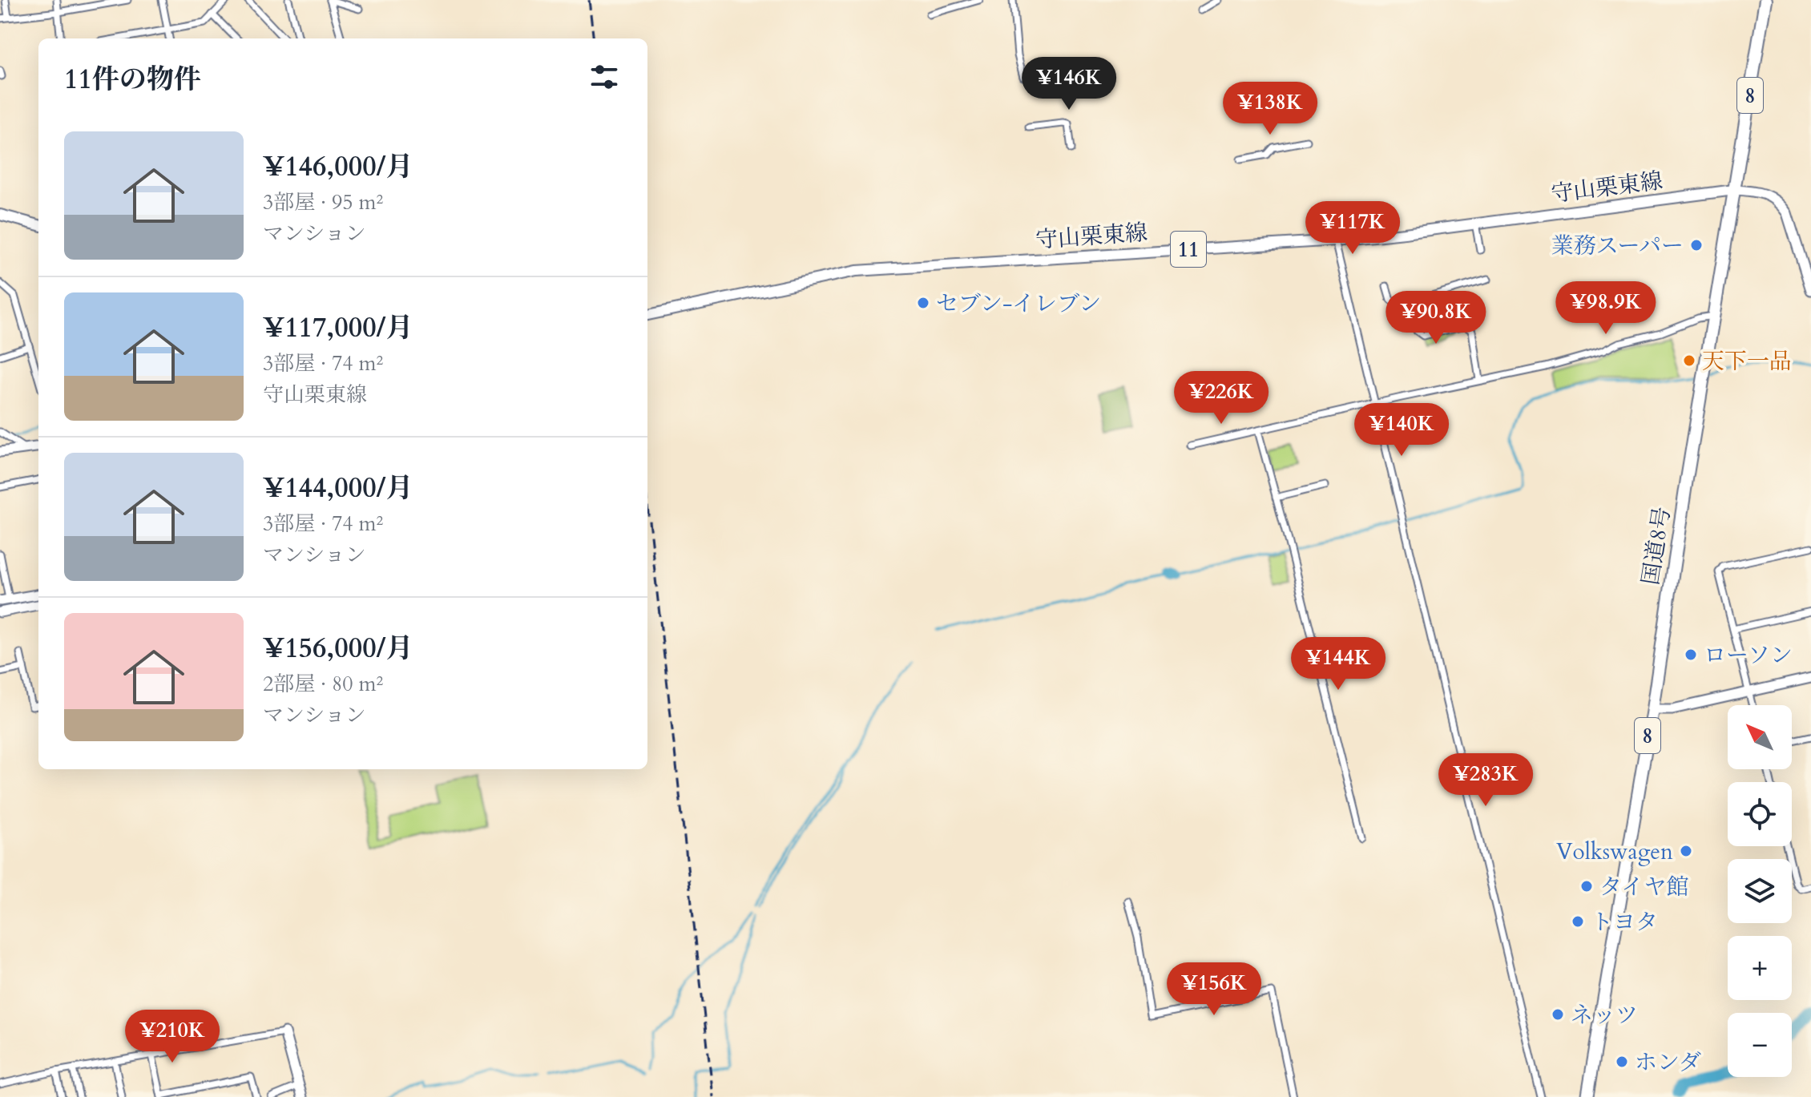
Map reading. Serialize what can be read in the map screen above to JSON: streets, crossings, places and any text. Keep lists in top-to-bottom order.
{
  "streets": {
    "highway": ["8", "国道8号"],
    "main road": ["守山栗東線", "11"]
  },
  "crossings": [
    ["守山栗東線", "国道8号"]
  ],
  "places": [
    "業務スーパー",
    "セブン-イレブン",
    "天下一品",
    "ローソン",
    "Volkswagen",
    "タイヤ館",
    "トヨタ",
    "ネッツ",
    "ホンダ"
  ],
  "north": "top left",
  "page": {
    "heading": "11件の物件",
    "price": [
      "¥146K",
      "¥138K",
      "¥117K",
      "¥98.9K",
      "¥90.8K",
      "¥226K",
      "¥140K",
      "¥144K",
      "¥283K",
      "¥156K",
      "¥210K"
    ],
    "list": [
      {
        "name": "¥146,000/月",
        "note": "3部屋 · 95 m² · マンション"
      },
      {
        "name": "¥117,000/月",
        "note": "3部屋 · 74 m² · 守山栗東線"
      },
      {
        "name": "¥144,000/月",
        "note": "3部屋 · 74 m² · マンション"
      },
      {
        "name": "¥156,000/月",
        "note": "2部屋 · 80 m² · マンション"
      }
    ],
    "map_buttons": ["+", "−"]
  }
}
